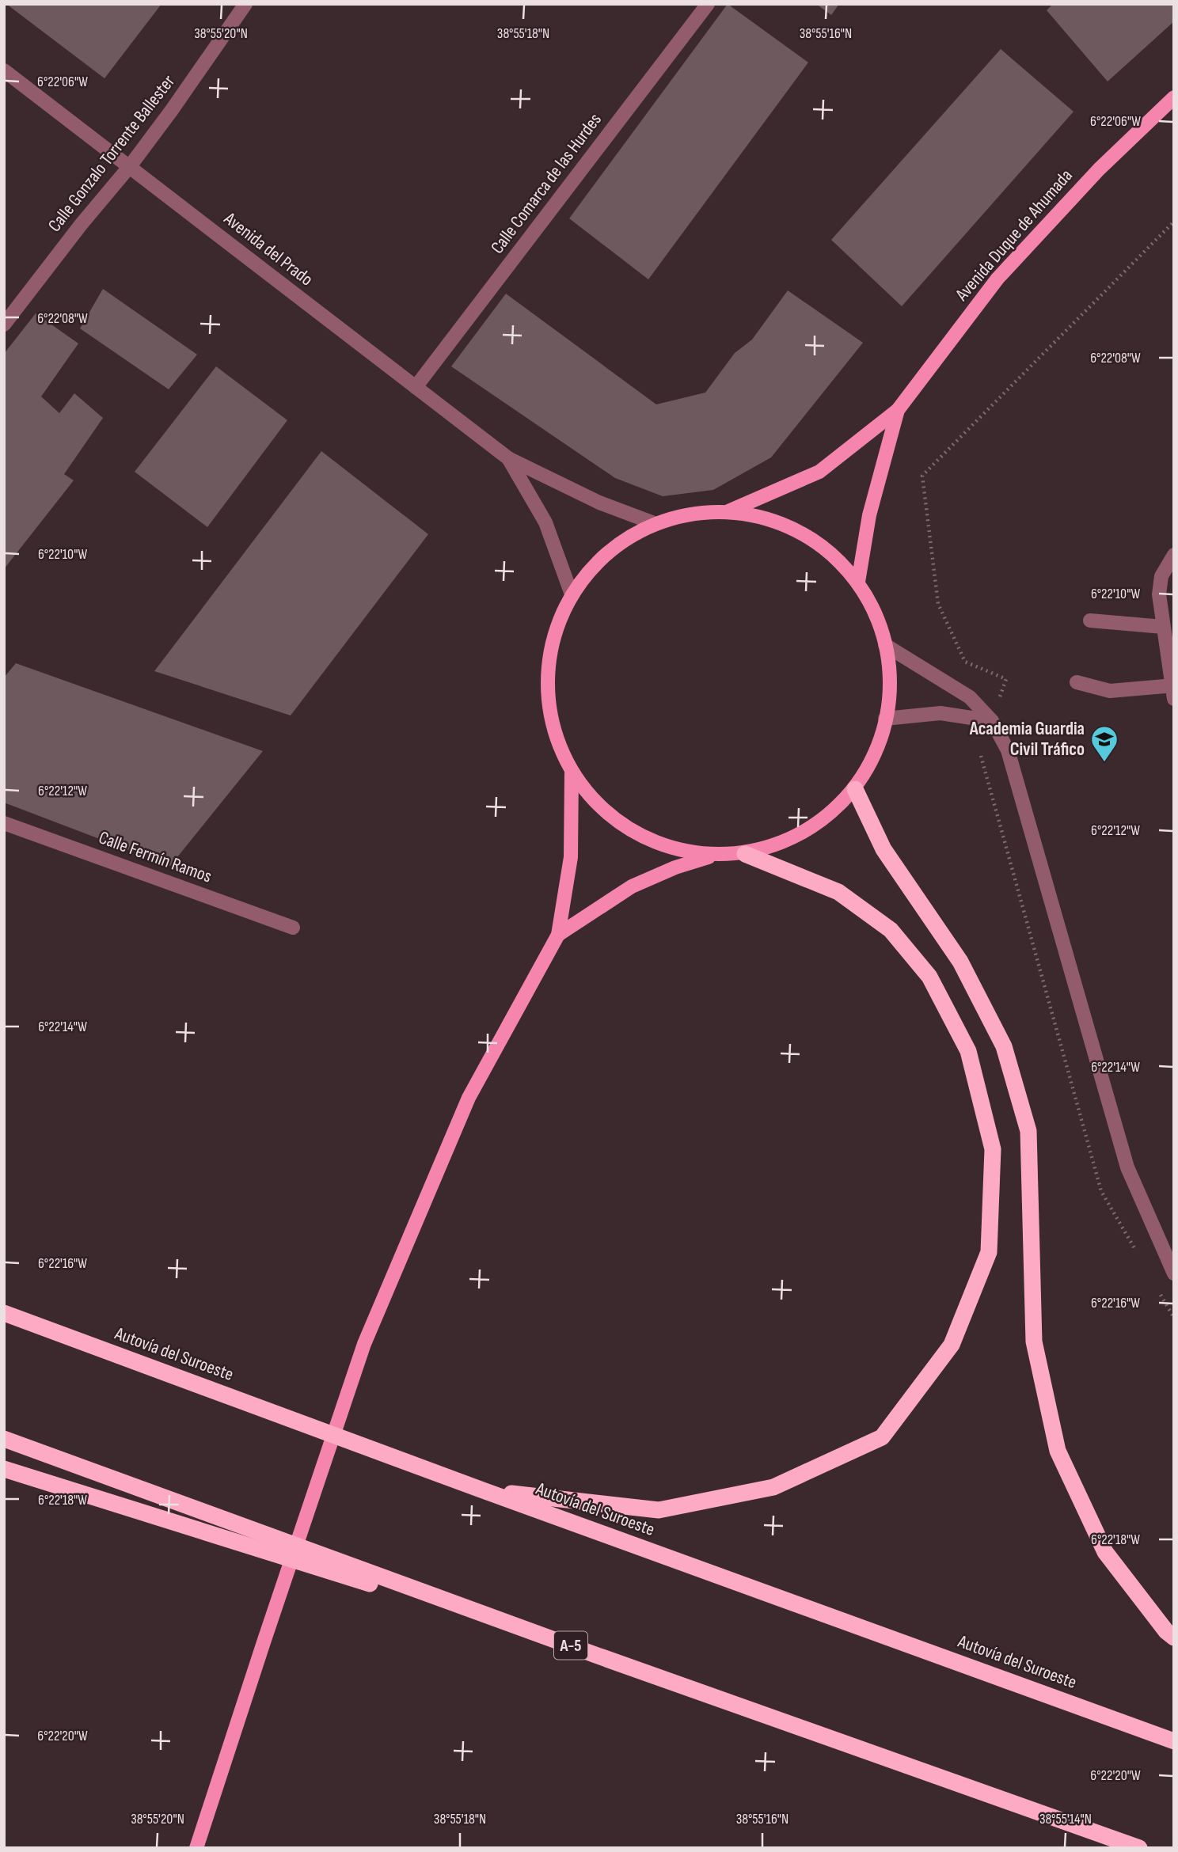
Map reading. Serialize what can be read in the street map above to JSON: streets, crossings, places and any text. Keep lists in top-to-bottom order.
{
  "streets": {
    "highway": ["Autovía del Suroeste", "A-5"],
    "main road": ["Avenida Duque de Ahumada"],
    "street": [
      "Calle Gonzalo Torrente Ballester",
      "Calle Comarca de las Hurdes",
      "Avenida del Prado",
      "Calle Fermín Ramos"
    ]
  },
  "crossings": [
    ["Calle Gonzalo Torrente Ballester", "Avenida del Prado"],
    ["Calle Comarca de las Hurdes", "Avenida del Prado"]
  ],
  "places": {
    "school or university": ["Academia Guardia Civil Tráfico"]
  },
  "coordinates": [
    "38°55'20\"N",
    "38°55'18\"N",
    "38°55'16\"N",
    "6°22'06\"W",
    "6°22'08\"W",
    "6°22'10\"W",
    "6°22'12\"W",
    "6°22'14\"W",
    "6°22'16\"W",
    "6°22'18\"W",
    "6°22'20\"W",
    "38°55'14\"N"
  ]
}
